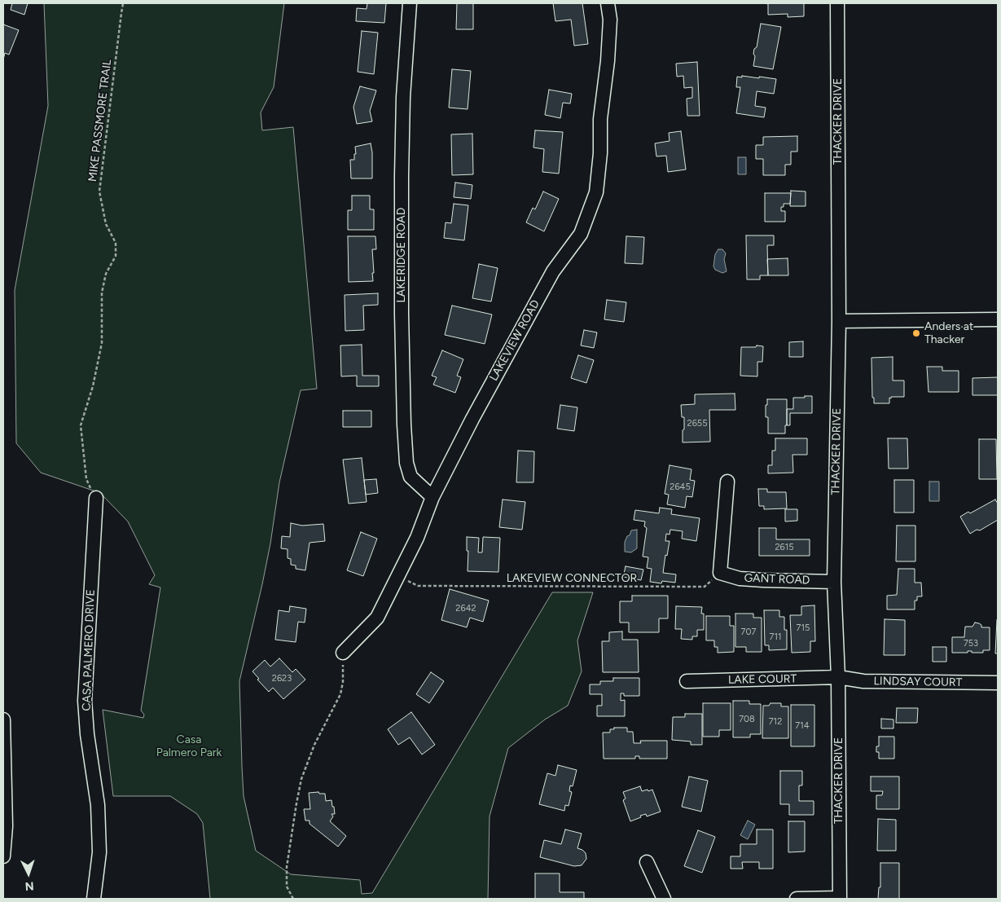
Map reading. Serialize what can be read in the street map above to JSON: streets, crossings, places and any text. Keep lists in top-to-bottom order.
{
  "streets": {
    "street": [
      "THACKER DRIVE",
      "LAKERIDGE ROAD",
      "LAKEVIEW ROAD",
      "GANT ROAD",
      "CASA PALMERO DRIVE",
      "LAKE COURT",
      "LINDSAY COURT"
    ],
    "path": ["MIKE PASSMORE TRAIL", "LAKEVIEW CONNECTOR"]
  },
  "crossings": [
    ["MIKE PASSMORE TRAIL", "CASA PALMERO DRIVE"],
    ["THACKER DRIVE", "GANT ROAD"],
    ["THACKER DRIVE", "LAKE COURT"],
    ["THACKER DRIVE", "LINDSAY COURT"],
    ["LAKERIDGE ROAD", "LAKEVIEW ROAD"],
    ["LAKEVIEW CONNECTOR", "GANT ROAD"],
    ["LAKE COURT", "LINDSAY COURT"]
  ],
  "parks": ["Casa Palmero Park"],
  "places": ["Anders at Thacker"],
  "house_numbers": [
    "2655",
    "2645",
    "2615",
    "2642",
    "715",
    "707",
    "711",
    "753",
    "2623",
    "708",
    "712",
    "714"
  ],
  "north": "bottom"
}
